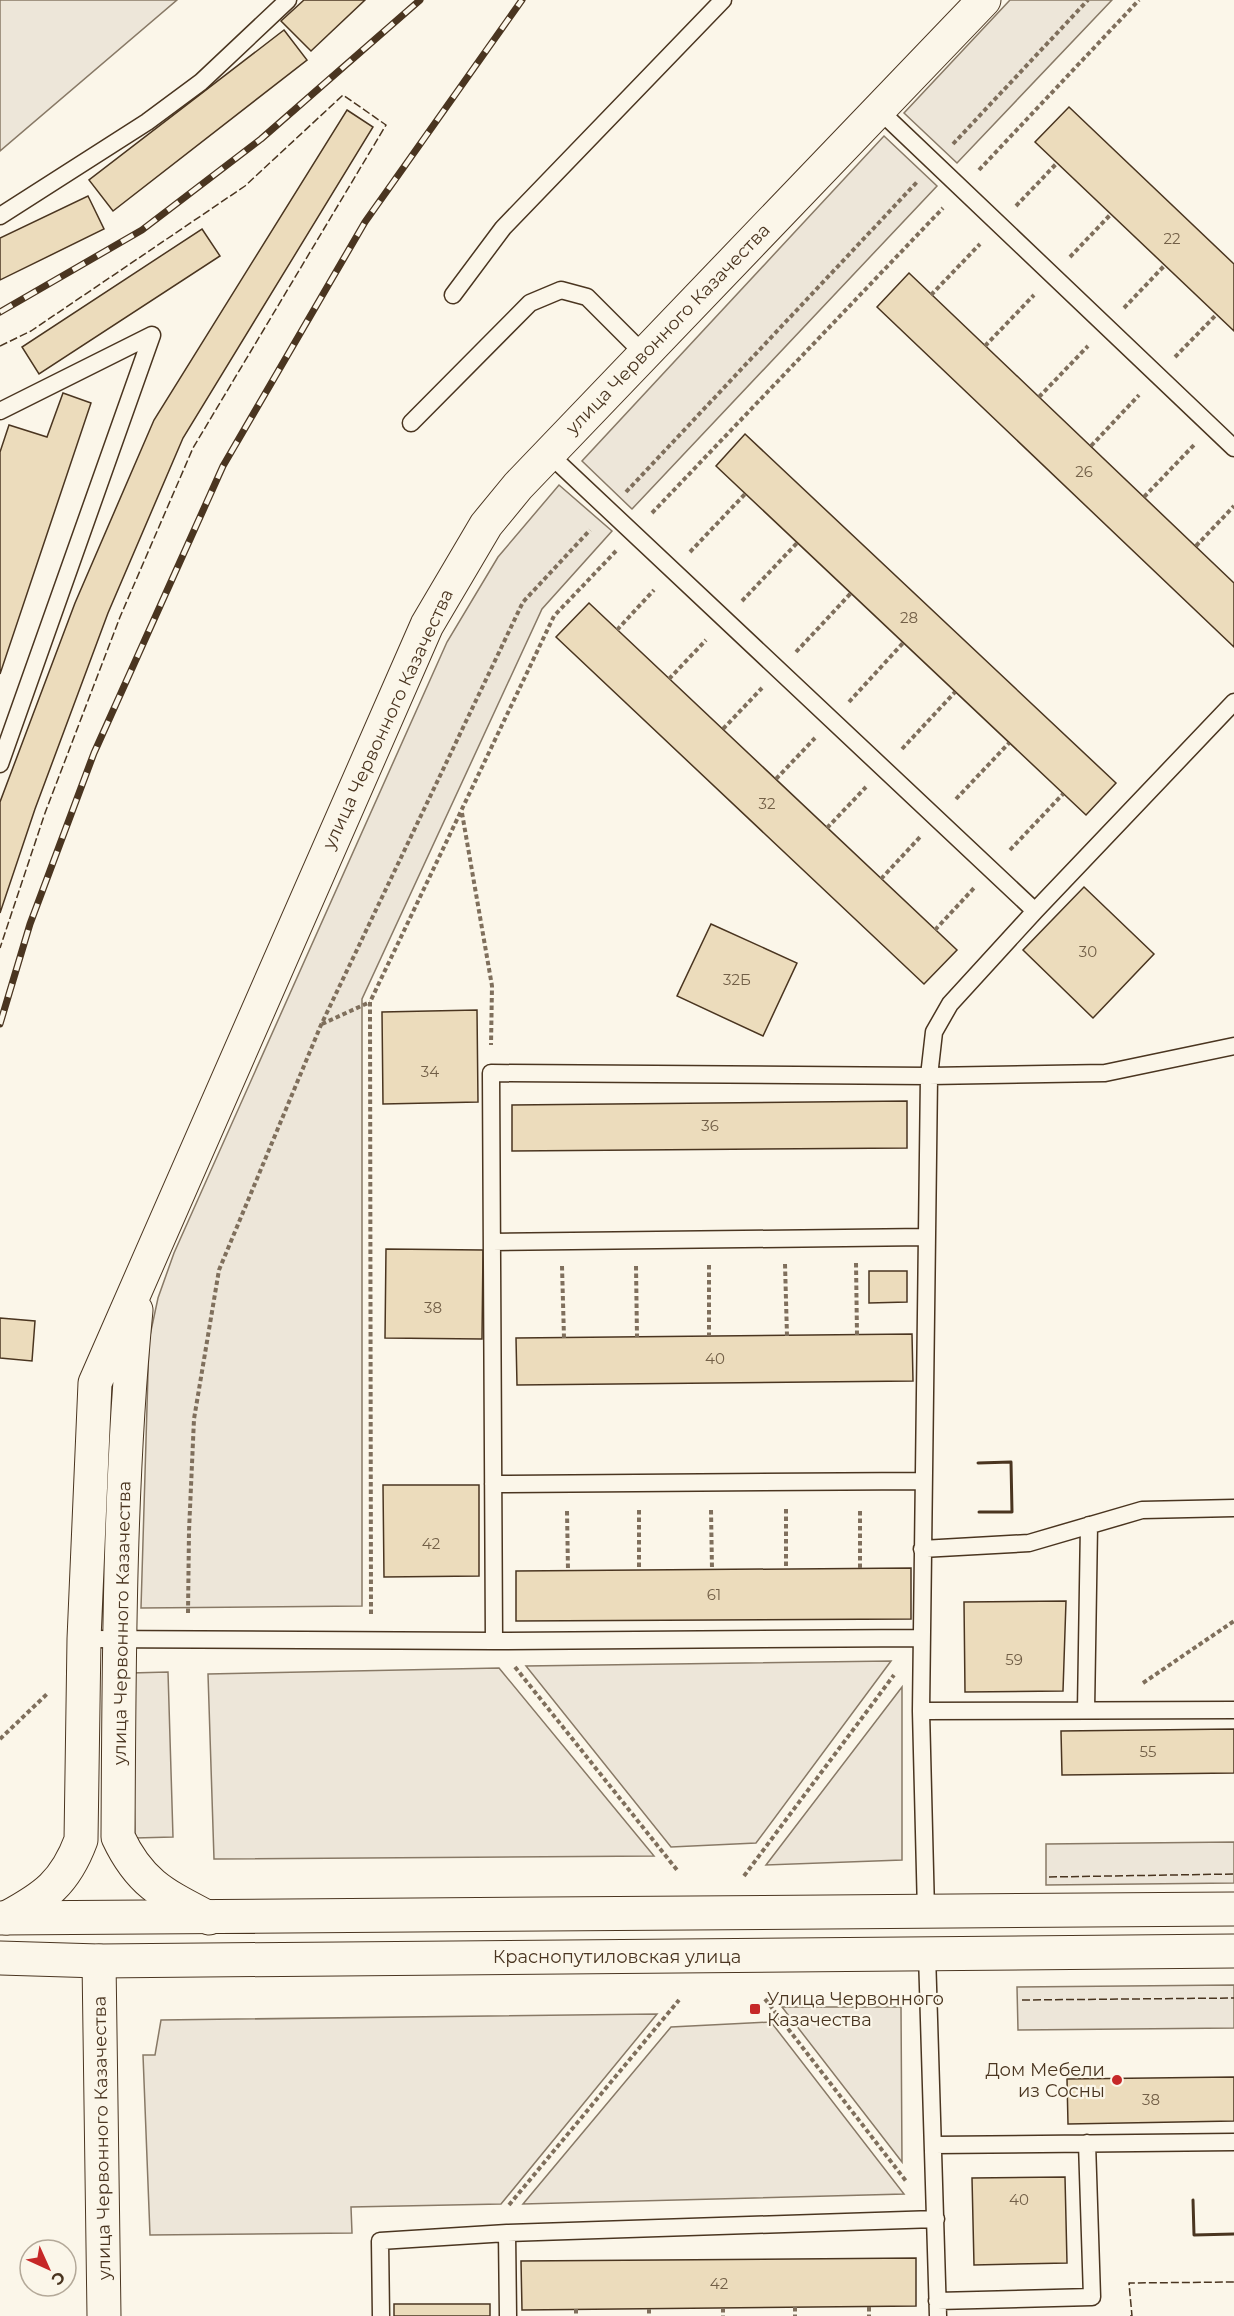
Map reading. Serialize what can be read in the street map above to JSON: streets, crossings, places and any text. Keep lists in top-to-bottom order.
{
  "streets": {
    "street": ["улица Червонного Казачества", "Краснопутиловская улица"]
  },
  "crossings": [
    ["улица Червонного Казачества", "Краснопутиловская улица"]
  ],
  "places": {
    "transit": ["Улица Червонного Казачества"],
    "other": ["Дом Мебели из Сосны"]
  },
  "house_numbers": [
    "22",
    "26",
    "28",
    "32",
    "30",
    "32Б",
    "34",
    "36",
    "38",
    "40",
    "42",
    "61",
    "59",
    "55",
    "38",
    "40",
    "42"
  ],
  "north": "bottom right"
}
